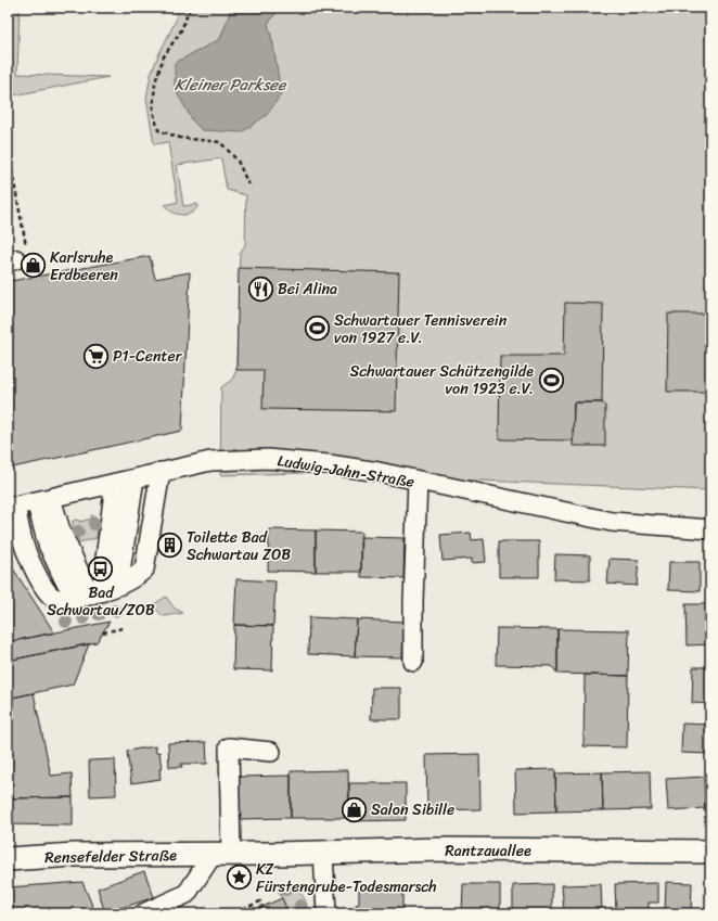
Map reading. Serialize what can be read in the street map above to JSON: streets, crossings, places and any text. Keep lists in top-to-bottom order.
{
  "streets": {
    "main road": ["Rantzauallee", "Rensefelder Straße"],
    "street": ["Ludwig-Jahn-Straße"]
  },
  "crossings": [
    ["Rantzauallee", "Rensefelder Straße"]
  ],
  "water": ["Kleiner Parksee"],
  "places": {
    "shop": ["Karlsruhe Erdbeeren", "Salon Sibille"],
    "restaurant": ["Bei Alina"],
    "sports": ["Schwartauer Tennisverein von 1927 e.V.", "Schwartauer Schützengilde von 1923 e.V."],
    "supermarket": ["P1-Center"],
    "building": ["Toilette Bad Schwartau ZOB"],
    "bus stop": ["Bad Schwartau/ZOB"],
    "place": ["KZ Fürstengrube-Todesmarsch"]
  }
}
